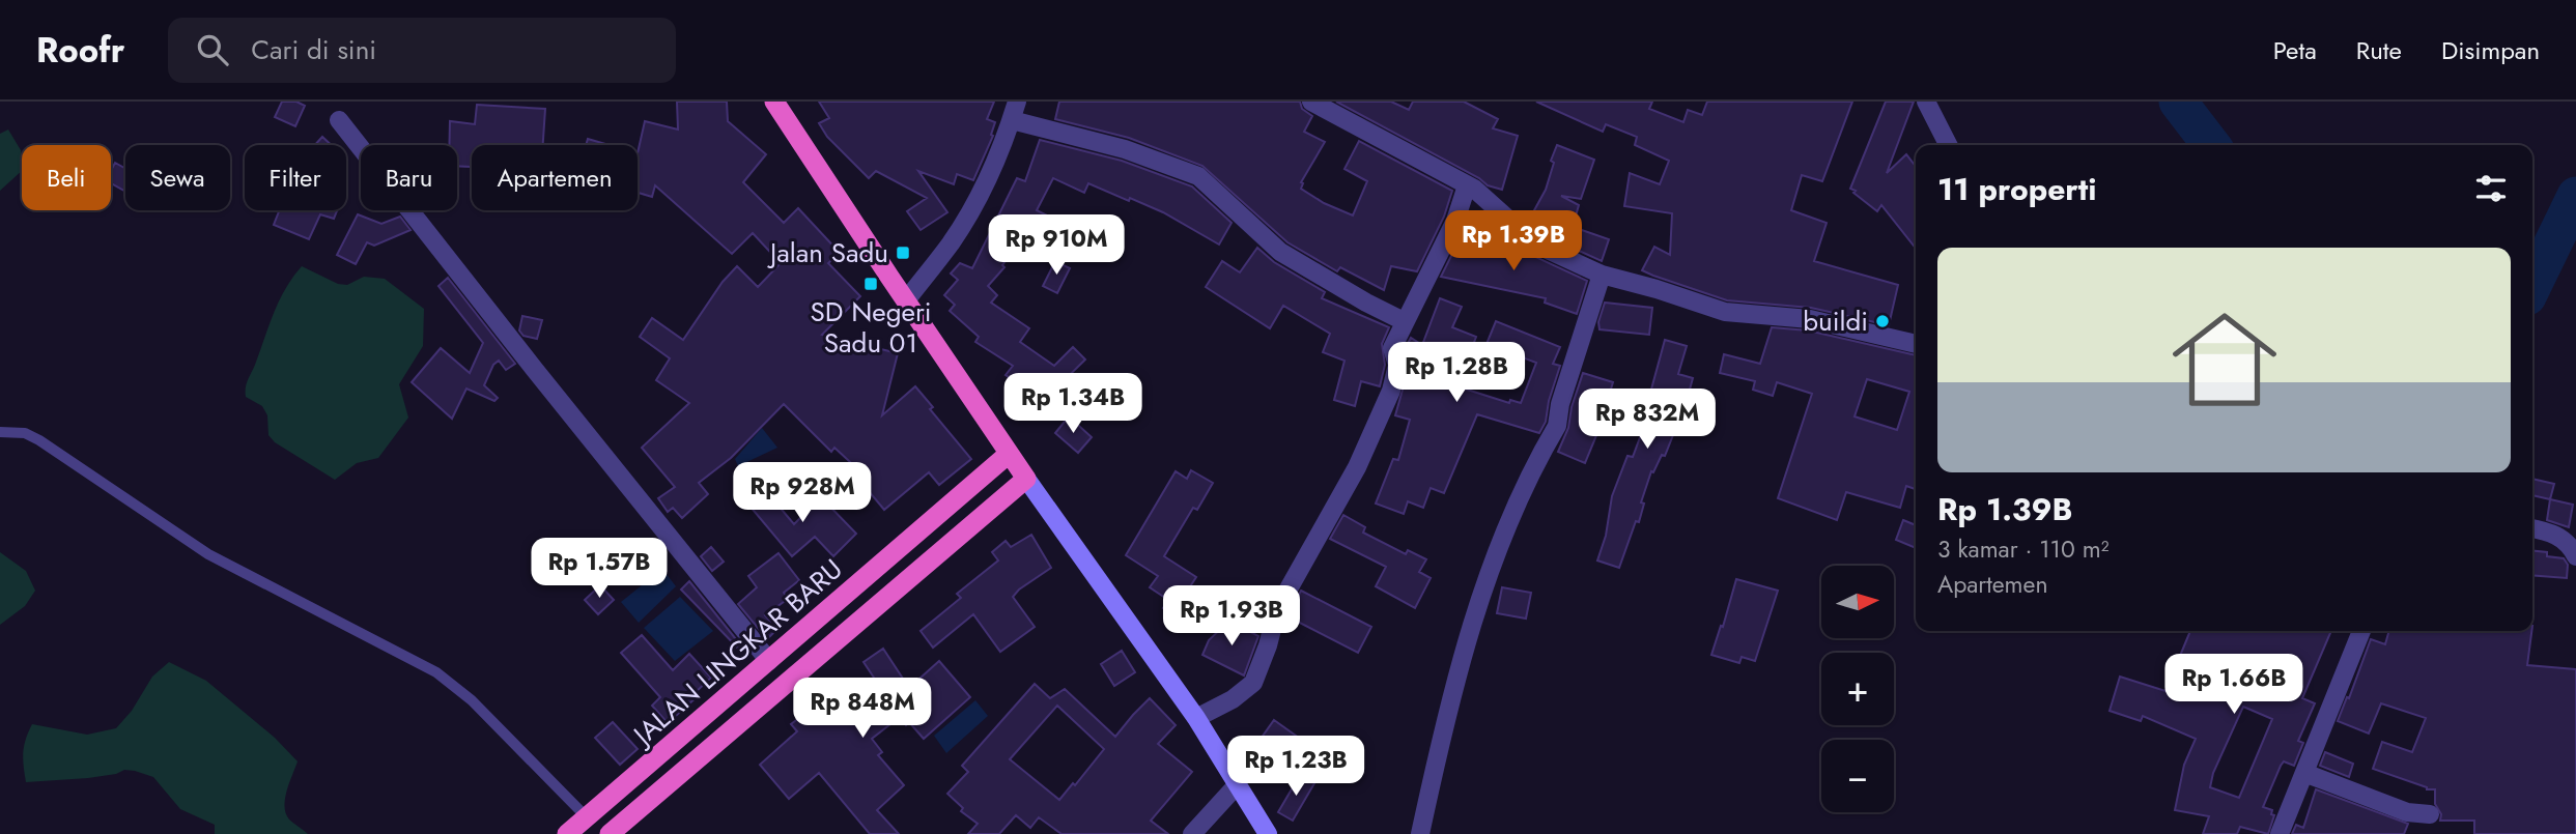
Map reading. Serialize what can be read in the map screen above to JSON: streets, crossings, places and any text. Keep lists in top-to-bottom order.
{
  "streets": {
    "highway": ["JALAN LINGKAR BARU"]
  },
  "places": {
    "transit": ["Jalan Sadu", "SD Negeri Sadu 01"],
    "other": ["buildi"]
  },
  "north": "right",
  "page": {
    "header": "Roofr",
    "search": "Cari di sini",
    "nav": ["Peta", "Rute", "Disimpan"],
    "chip": [
      "Beli",
      "Sewa",
      "Filter",
      "Baru",
      "Apartemen"
    ],
    "heading": "11 properti",
    "price": [
      "Rp 1.39B",
      "Rp 910M",
      "Rp 1.28B",
      "Rp 1.34B",
      "Rp 832M",
      "Rp 928M",
      "Rp 1.57B",
      "Rp 1.93B",
      "Rp 1.66B",
      "Rp 848M",
      "Rp 1.23B"
    ],
    "list": [
      {
        "name": "Rp 1.39B",
        "note": "3 kamar · 110 m² · Apartemen"
      }
    ],
    "map_buttons": ["+", "−"]
  }
}
